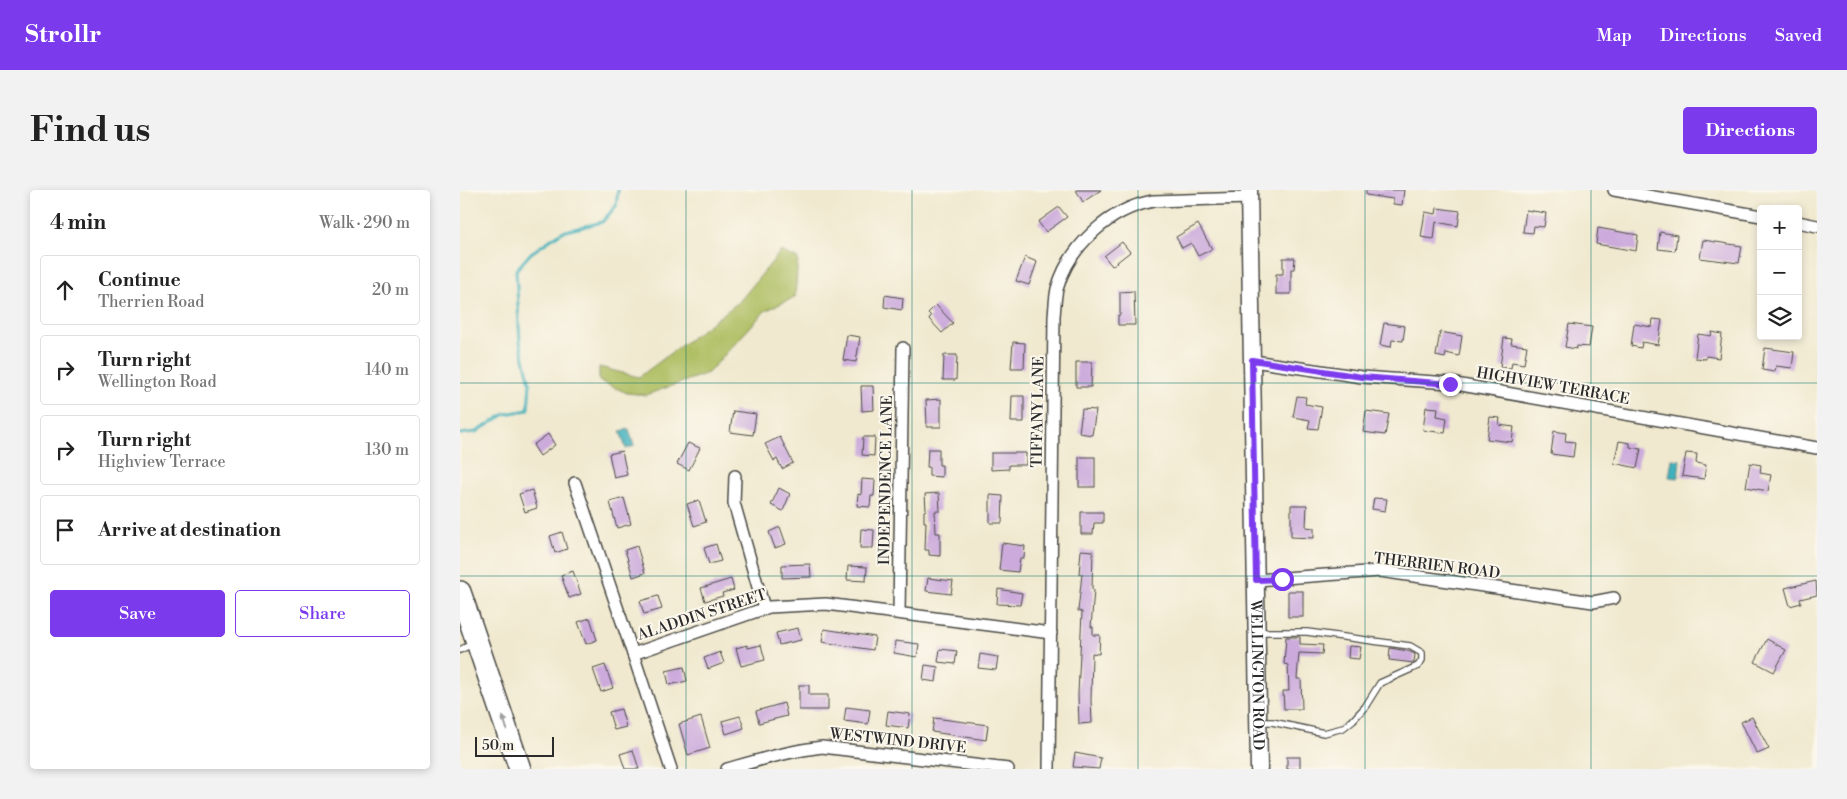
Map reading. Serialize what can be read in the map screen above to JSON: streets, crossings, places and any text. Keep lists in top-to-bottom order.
{
  "streets": {
    "main road": ["WELLINGTON ROAD"],
    "street": [
      "HIGHVIEW TERRACE",
      "TIFFANY LANE",
      "INDEPENDENCE LANE",
      "THERRIEN ROAD",
      "ALADDIN STREET",
      "WESTWIND DRIVE"
    ]
  },
  "crossings": [
    ["HIGHVIEW TERRACE", "WELLINGTON ROAD"],
    ["TIFFANY LANE", "ALADDIN STREET"],
    ["TIFFANY LANE", "WELLINGTON ROAD"],
    ["INDEPENDENCE LANE", "ALADDIN STREET"],
    ["THERRIEN ROAD", "WELLINGTON ROAD"]
  ],
  "scale_bar": "50 m",
  "page": {
    "header": "Strollr",
    "nav": ["Map", "Directions", "Saved"],
    "buttons": [
      "Directions",
      ["Save", "Share"]
    ],
    "title": "Find us",
    "heading": ["4 min", "Walk · 290 m"],
    "map_buttons": ["+", "−"],
    "list": [
      ["Continue", "Therrien Road", "20 m"],
      ["Turn right", "Wellington Road", "140 m"],
      ["Turn right", "Highview Terrace", "130 m"],
      "Arrive at destination"
    ],
    "scale": "50 m"
  }
}
